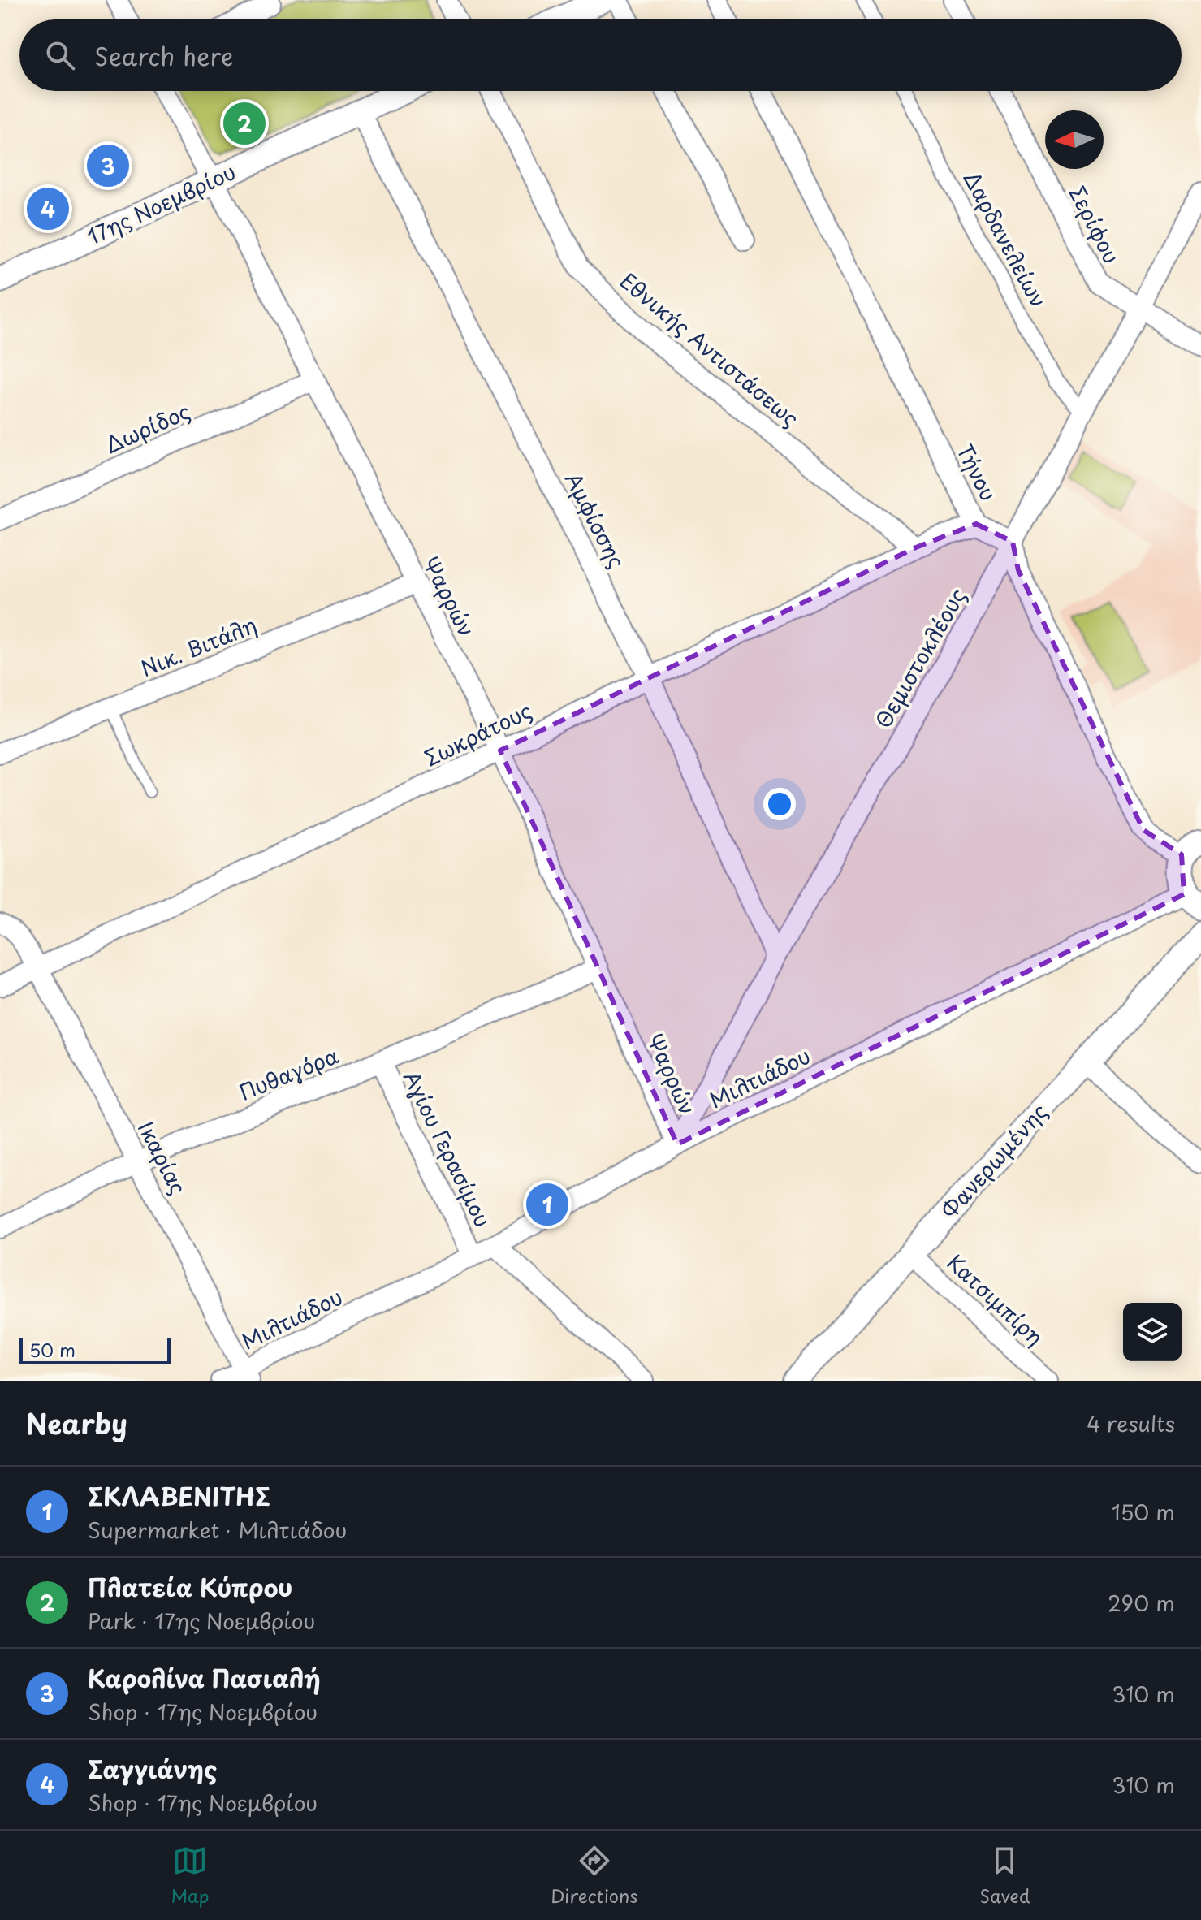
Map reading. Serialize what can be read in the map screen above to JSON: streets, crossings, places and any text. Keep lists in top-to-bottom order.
{
  "streets": {
    "street": [
      "17ης Νοεμβρίου",
      "Σερίφου",
      "Δαρδανελείων",
      "Εθνικής Αντιστάσεως",
      "Δωρίδος",
      "Τήνου",
      "Αμφίσσης",
      "Ψαρρών",
      "Νικ. Βιτάλη",
      "Θεμιστοκλέους",
      "Σωκράτους",
      "Πυθαγόρα",
      "Μιλτιάδου",
      "Αγίου Γερασίμου",
      "Ικαρίας",
      "Φανερωμένης",
      "Κατσιμπίρη"
    ]
  },
  "crossings": [
    ["17ης Νοεμβρίου", "Αμφίσσης"],
    ["17ης Νοεμβρίου", "Ψαρρών"],
    ["Σερίφου", "Θεμιστοκλέους"],
    ["Δαρδανελείων", "Θεμιστοκλέους"],
    ["Εθνικής Αντιστάσεως", "Σωκράτους"],
    ["Δωρίδος", "Ψαρρών"],
    ["Τήνου", "Θεμιστοκλέους"],
    ["Τήνου", "Σωκράτους"],
    ["Αμφίσσης", "Θεμιστοκλέους"],
    ["Αμφίσσης", "Σωκράτους"],
    ["Ψαρρών", "Νικ. Βιτάλη"],
    ["Ψαρρών", "Θεμιστοκλέους"],
    ["Ψαρρών", "Σωκράτους"],
    ["Ψαρρών", "Πυθαγόρα"],
    ["Ψαρρών", "Μιλτιάδου"],
    ["Θεμιστοκλέους", "Μιλτιάδου"],
    ["Σωκράτους", "Ικαρίας"],
    ["Πυθαγόρα", "Αγίου Γερασίμου"],
    ["Πυθαγόρα", "Ικαρίας"],
    ["Μιλτιάδου", "Αγίου Γερασίμου"],
    ["Μιλτιάδου", "Ικαρίας"],
    ["Μιλτιάδου", "Φανερωμένης"],
    ["Φανερωμένης", "Κατσιμπίρη"]
  ],
  "scale_bar": "50 m",
  "north": "left",
  "page": {
    "search": "Search here",
    "pins": [
      "2",
      "3",
      "4",
      "1"
    ],
    "scale": "50 m",
    "heading": ["Nearby", "4 results"],
    "list": [
      {
        "mark": "1",
        "name": "ΣΚΛΑΒΕΝΙΤΗΣ",
        "note": "Supermarket · Μιλτιάδου",
        "value": "150 m"
      },
      {
        "mark": "2",
        "name": "Πλατεία Κύπρου",
        "note": "Park · 17ης Νοεμβρίου",
        "value": "290 m"
      },
      {
        "mark": "3",
        "name": "Καρολίνα Πασιαλή",
        "note": "Shop · 17ης Νοεμβρίου",
        "value": "310 m"
      },
      {
        "mark": "4",
        "name": "Σαγγιάνης",
        "note": "Shop · 17ης Νοεμβρίου",
        "value": "310 m"
      }
    ],
    "nav": ["Map", "Directions", "Saved"]
  }
}
